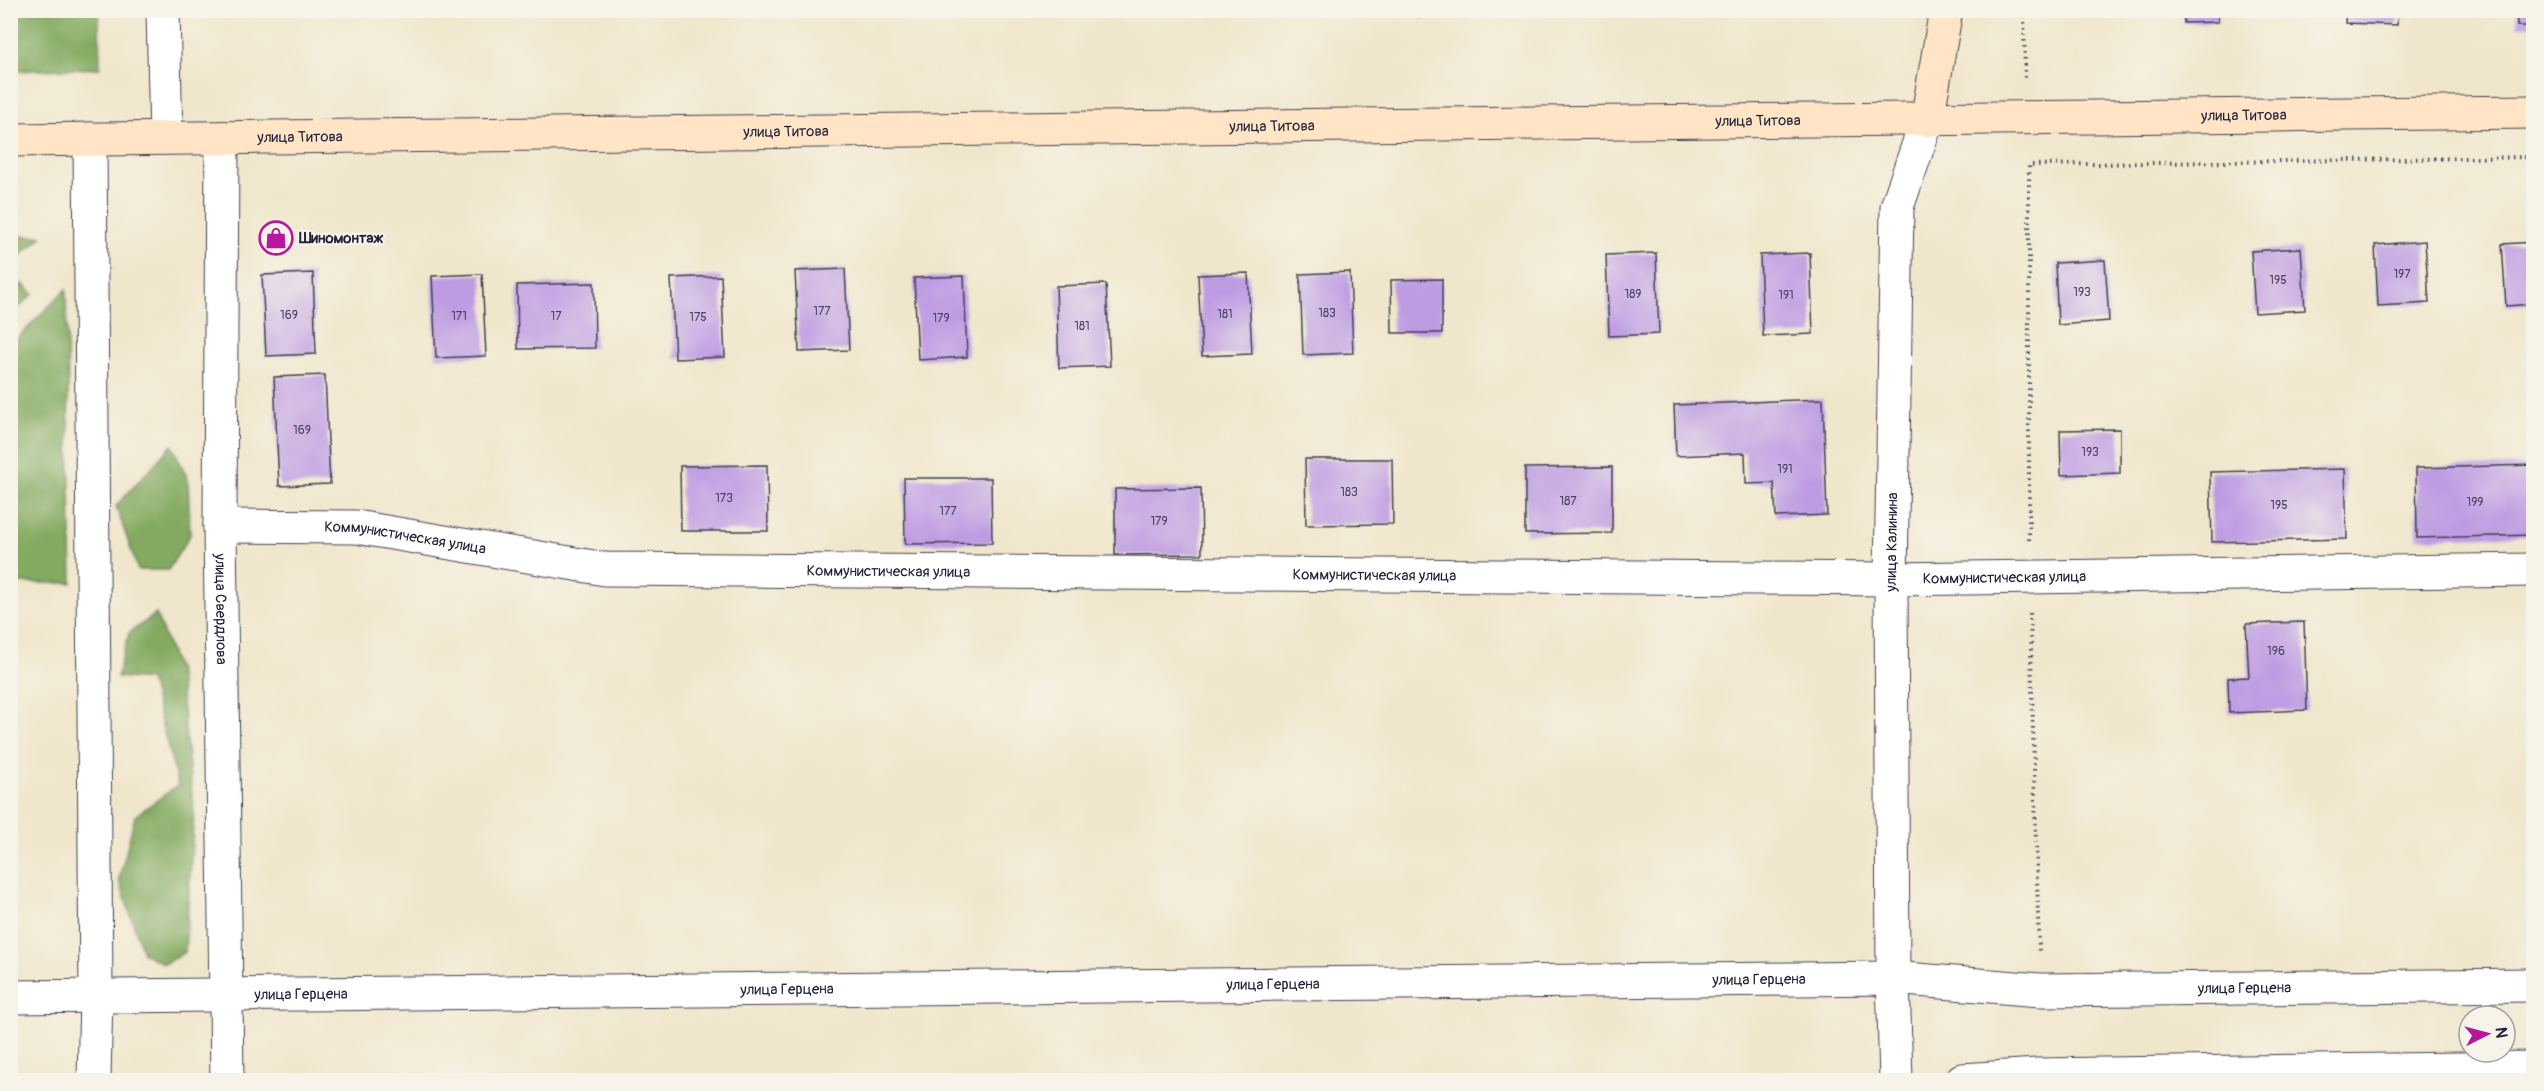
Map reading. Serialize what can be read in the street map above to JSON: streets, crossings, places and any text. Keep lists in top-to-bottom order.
{
  "streets": {
    "main road": ["улица Титова", "улица Калинина"],
    "street": ["Коммунистическая улица", "улица Свердлова", "улица Герцена"]
  },
  "crossings": [
    ["улица Титова", "улица Калинина"],
    ["улица Титова", "улица Свердлова"],
    ["Коммунистическая улица", "улица Калинина"],
    ["Коммунистическая улица", "улица Свердлова"],
    ["улица Калинина", "улица Герцена"],
    ["улица Свердлова", "улица Герцена"]
  ],
  "places": {
    "shop": ["Шиномонтаж"]
  },
  "house_numbers": [
    "197",
    "195",
    "193",
    "189",
    "191",
    "177",
    "183",
    "181",
    "169",
    "171",
    "17",
    "175",
    "179",
    "181",
    "169",
    "193",
    "191",
    "183",
    "173",
    "187",
    "199",
    "195",
    "177",
    "179",
    "196"
  ],
  "north": "right"
}
